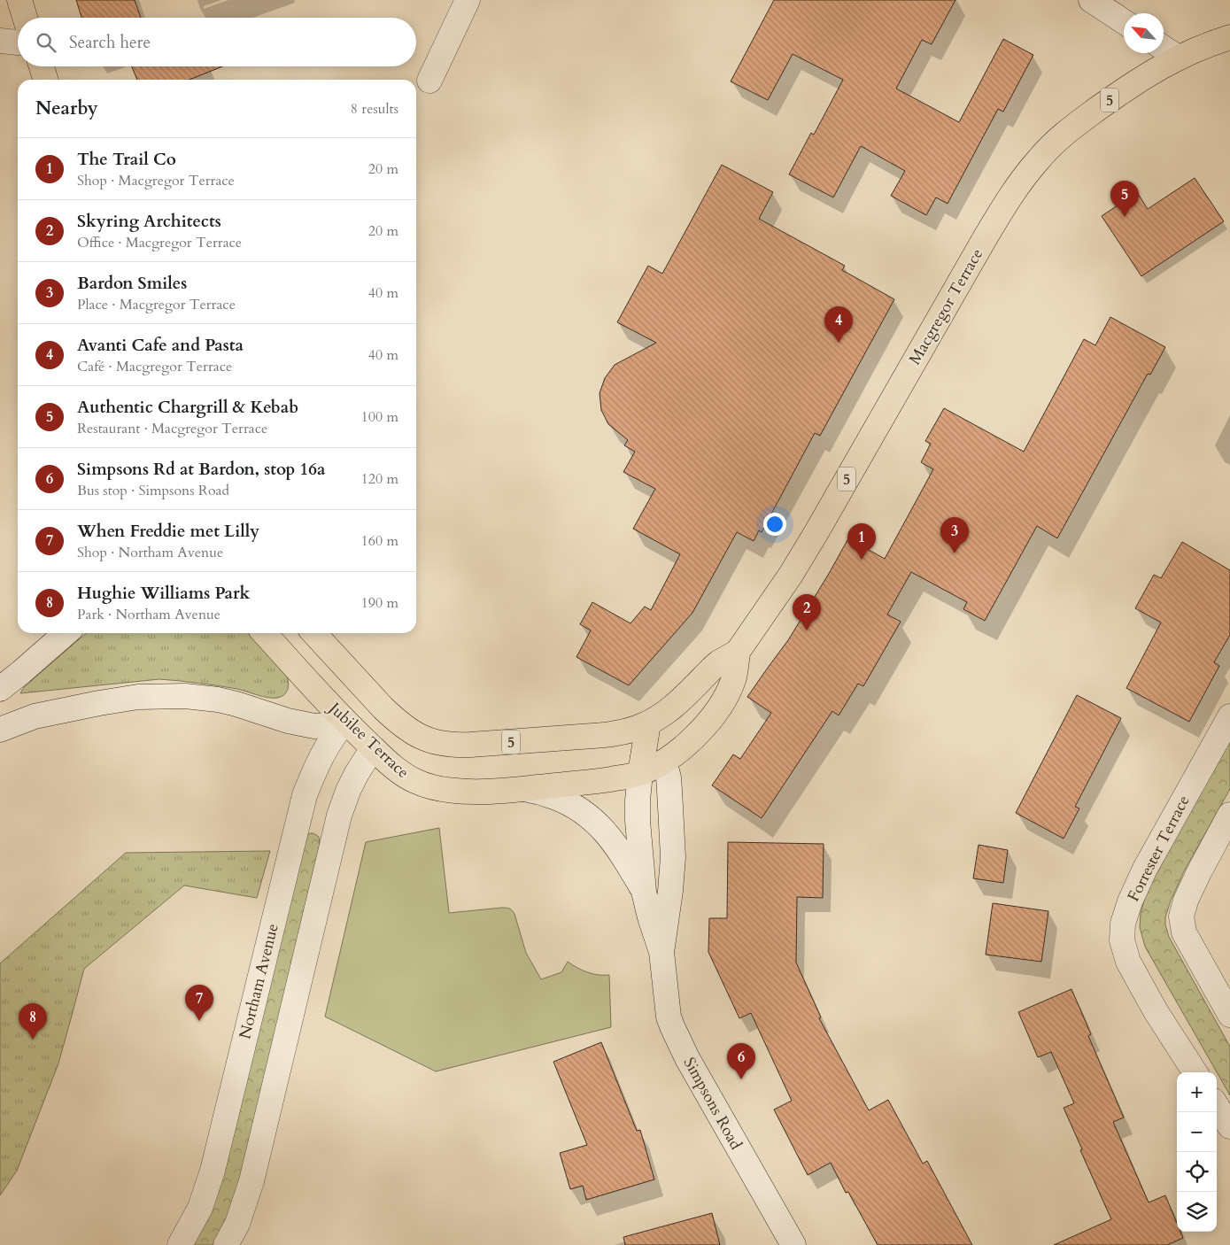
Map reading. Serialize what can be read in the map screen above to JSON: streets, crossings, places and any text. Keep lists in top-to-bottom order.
{
  "streets": {
    "highway": ["5", "Macgregor Terrace", "Jubilee Terrace"],
    "street": ["Forrester Terrace", "Northam Avenue", "Simpsons Road"]
  },
  "crossings": [
    ["Macgregor Terrace", "Jubilee Terrace"],
    ["Macgregor Terrace", "Simpsons Road"],
    ["Jubilee Terrace", "Northam Avenue"],
    ["Jubilee Terrace", "Simpsons Road"]
  ],
  "north": "top left",
  "page": {
    "search": "Search here",
    "heading": ["Nearby", "8 results"],
    "list": [
      {
        "mark": "1",
        "name": "The Trail Co",
        "note": "Shop · Macgregor Terrace",
        "value": "20 m"
      },
      {
        "mark": "2",
        "name": "Skyring Architects",
        "note": "Office · Macgregor Terrace",
        "value": "20 m"
      },
      {
        "mark": "3",
        "name": "Bardon Smiles",
        "note": "Place · Macgregor Terrace",
        "value": "40 m"
      },
      {
        "mark": "4",
        "name": "Avanti Cafe and Pasta",
        "note": "Café · Macgregor Terrace",
        "value": "40 m"
      },
      {
        "mark": "5",
        "name": "Authentic Chargrill & Kebab",
        "note": "Restaurant · Macgregor Terrace",
        "value": "100 m"
      },
      {
        "mark": "6",
        "name": "Simpsons Rd at Bardon, stop 16a",
        "note": "Bus stop · Simpsons Road",
        "value": "120 m"
      },
      {
        "mark": "7",
        "name": "When Freddie met Lilly",
        "note": "Shop · Northam Avenue",
        "value": "160 m"
      },
      {
        "mark": "8",
        "name": "Hughie Williams Park",
        "note": "Park · Northam Avenue",
        "value": "190 m"
      }
    ],
    "pins": [
      "5",
      "4",
      "3",
      "1",
      "2",
      "7",
      "8",
      "6"
    ],
    "map_buttons": ["+", "−"]
  }
}
